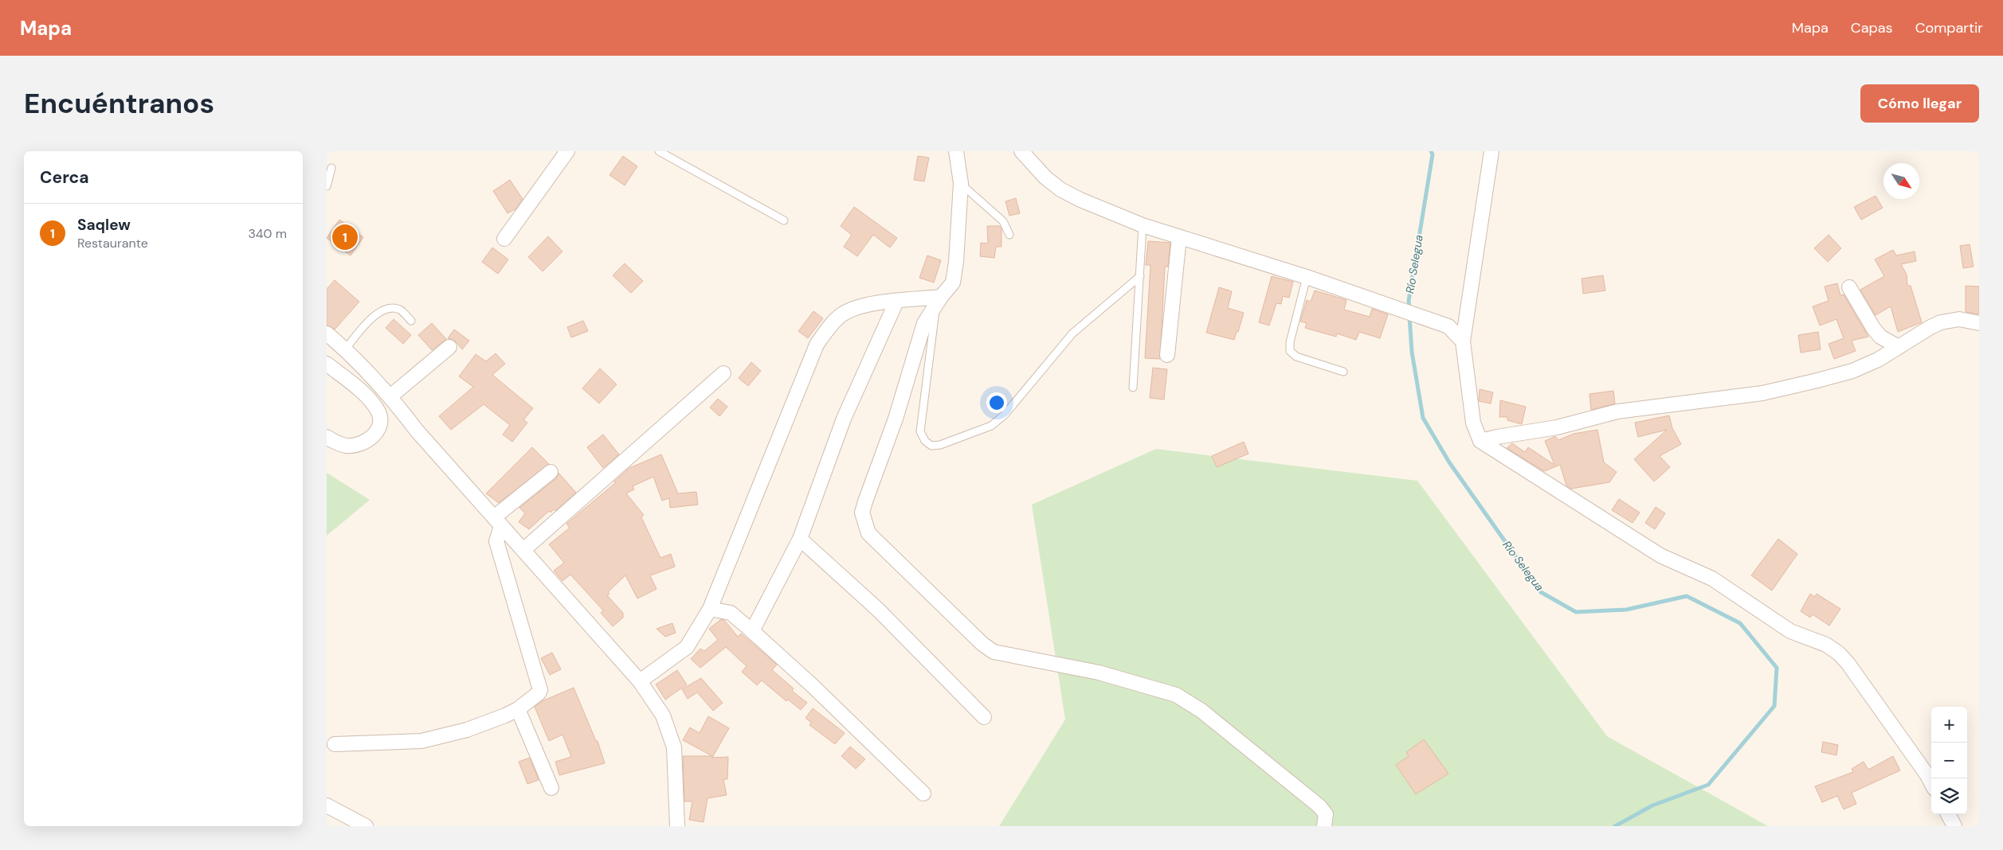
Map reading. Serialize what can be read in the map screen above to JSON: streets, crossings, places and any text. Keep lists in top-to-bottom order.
{
  "water": ["Río Selegua"],
  "north": "bottom right",
  "page": {
    "header": "Mapa",
    "nav": ["Mapa", "Capas", "Compartir"],
    "buttons": "Cómo llegar",
    "title": "Encuéntranos",
    "heading": "Cerca",
    "list": [
      {
        "mark": "1",
        "name": "Saqlew",
        "note": "Restaurante",
        "value": "340 m"
      }
    ],
    "pins": "1",
    "map_buttons": ["+", "−"]
  }
}
